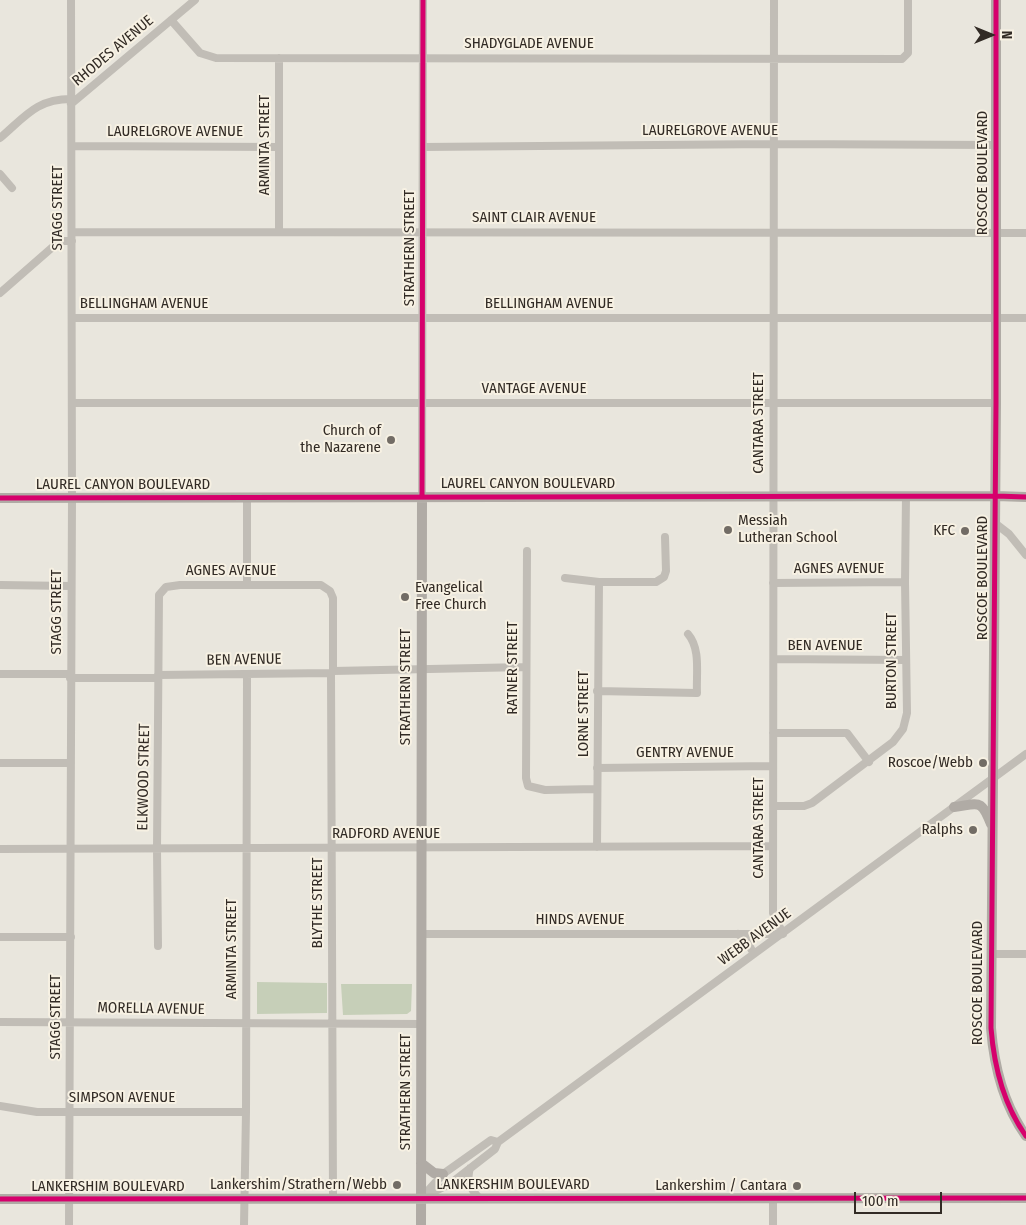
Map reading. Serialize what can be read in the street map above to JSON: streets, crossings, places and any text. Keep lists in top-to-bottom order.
{
  "streets": {
    "main road": [
      "ROSCOE BOULEVARD",
      "STRATHERN STREET",
      "LAUREL CANYON BOULEVARD",
      "LANKERSHIM BOULEVARD"
    ],
    "street": [
      "SHADYGLADE AVENUE",
      "RHODES AVENUE",
      "LAURELGROVE AVENUE",
      "ARMINTA STREET",
      "STAGG STREET",
      "SAINT CLAIR AVENUE",
      "BELLINGHAM AVENUE",
      "VANTAGE AVENUE",
      "CANTARA STREET",
      "AGNES AVENUE",
      "BEN AVENUE",
      "BURTON STREET",
      "RATNER STREET",
      "LORNE STREET",
      "GENTRY AVENUE",
      "ELKWOOD STREET",
      "RADFORD AVENUE",
      "BLYTHE STREET",
      "HINDS AVENUE",
      "WEBB AVENUE",
      "MORELLA AVENUE",
      "SIMPSON AVENUE"
    ]
  },
  "crossings": [
    ["SHADYGLADE AVENUE", "RHODES AVENUE"],
    ["SHADYGLADE AVENUE", "ARMINTA STREET"],
    ["SHADYGLADE AVENUE", "STRATHERN STREET"],
    ["SHADYGLADE AVENUE", "CANTARA STREET"],
    ["RHODES AVENUE", "STAGG STREET"],
    ["LAURELGROVE AVENUE", "ARMINTA STREET"],
    ["LAURELGROVE AVENUE", "ROSCOE BOULEVARD"],
    ["LAURELGROVE AVENUE", "STAGG STREET"],
    ["LAURELGROVE AVENUE", "STRATHERN STREET"],
    ["LAURELGROVE AVENUE", "CANTARA STREET"],
    ["ARMINTA STREET", "SAINT CLAIR AVENUE"],
    ["ARMINTA STREET", "BEN AVENUE"],
    ["ARMINTA STREET", "RADFORD AVENUE"],
    ["ARMINTA STREET", "MORELLA AVENUE"],
    ["ARMINTA STREET", "SIMPSON AVENUE"],
    ["ARMINTA STREET", "LANKERSHIM BOULEVARD"],
    ["ROSCOE BOULEVARD", "SAINT CLAIR AVENUE"],
    ["ROSCOE BOULEVARD", "BELLINGHAM AVENUE"],
    ["ROSCOE BOULEVARD", "VANTAGE AVENUE"],
    ["ROSCOE BOULEVARD", "LAUREL CANYON BOULEVARD"],
    ["ROSCOE BOULEVARD", "WEBB AVENUE"],
    ["STAGG STREET", "SAINT CLAIR AVENUE"],
    ["STAGG STREET", "BELLINGHAM AVENUE"],
    ["STAGG STREET", "VANTAGE AVENUE"],
    ["STAGG STREET", "LAUREL CANYON BOULEVARD"],
    ["STAGG STREET", "BEN AVENUE"],
    ["STAGG STREET", "RADFORD AVENUE"],
    ["STAGG STREET", "MORELLA AVENUE"],
    ["STAGG STREET", "SIMPSON AVENUE"],
    ["STAGG STREET", "LANKERSHIM BOULEVARD"],
    ["SAINT CLAIR AVENUE", "STRATHERN STREET"],
    ["SAINT CLAIR AVENUE", "CANTARA STREET"],
    ["STRATHERN STREET", "BELLINGHAM AVENUE"],
    ["STRATHERN STREET", "VANTAGE AVENUE"],
    ["STRATHERN STREET", "LAUREL CANYON BOULEVARD"],
    ["STRATHERN STREET", "BEN AVENUE"],
    ["STRATHERN STREET", "RADFORD AVENUE"],
    ["STRATHERN STREET", "HINDS AVENUE"],
    ["STRATHERN STREET", "WEBB AVENUE"],
    ["STRATHERN STREET", "MORELLA AVENUE"],
    ["STRATHERN STREET", "LANKERSHIM BOULEVARD"],
    ["BELLINGHAM AVENUE", "CANTARA STREET"],
    ["VANTAGE AVENUE", "CANTARA STREET"],
    ["CANTARA STREET", "LAUREL CANYON BOULEVARD"],
    ["CANTARA STREET", "AGNES AVENUE"],
    ["CANTARA STREET", "BEN AVENUE"],
    ["CANTARA STREET", "BURTON STREET"],
    ["CANTARA STREET", "GENTRY AVENUE"],
    ["CANTARA STREET", "RADFORD AVENUE"],
    ["CANTARA STREET", "HINDS AVENUE"],
    ["CANTARA STREET", "WEBB AVENUE"],
    ["LAUREL CANYON BOULEVARD", "BURTON STREET"],
    ["AGNES AVENUE", "BURTON STREET"],
    ["AGNES AVENUE", "ELKWOOD STREET"],
    ["AGNES AVENUE", "BLYTHE STREET"],
    ["BEN AVENUE", "BURTON STREET"],
    ["BEN AVENUE", "RATNER STREET"],
    ["BEN AVENUE", "ELKWOOD STREET"],
    ["BEN AVENUE", "BLYTHE STREET"],
    ["RATNER STREET", "LORNE STREET"],
    ["LORNE STREET", "GENTRY AVENUE"],
    ["LORNE STREET", "RADFORD AVENUE"],
    ["ELKWOOD STREET", "RADFORD AVENUE"],
    ["RADFORD AVENUE", "BLYTHE STREET"],
    ["BLYTHE STREET", "MORELLA AVENUE"],
    ["BLYTHE STREET", "LANKERSHIM BOULEVARD"],
    ["HINDS AVENUE", "WEBB AVENUE"],
    ["WEBB AVENUE", "LANKERSHIM BOULEVARD"]
  ],
  "places": [
    "Church of the Nazarene",
    "Messiah Lutheran School",
    "KFC",
    "Evangelical Free Church",
    "Roscoe/Webb",
    "Ralphs",
    "Lankershim/Strathern/Webb",
    "Lankershim / Cantara"
  ],
  "scale_bar": "100 m",
  "north": "right"
}
